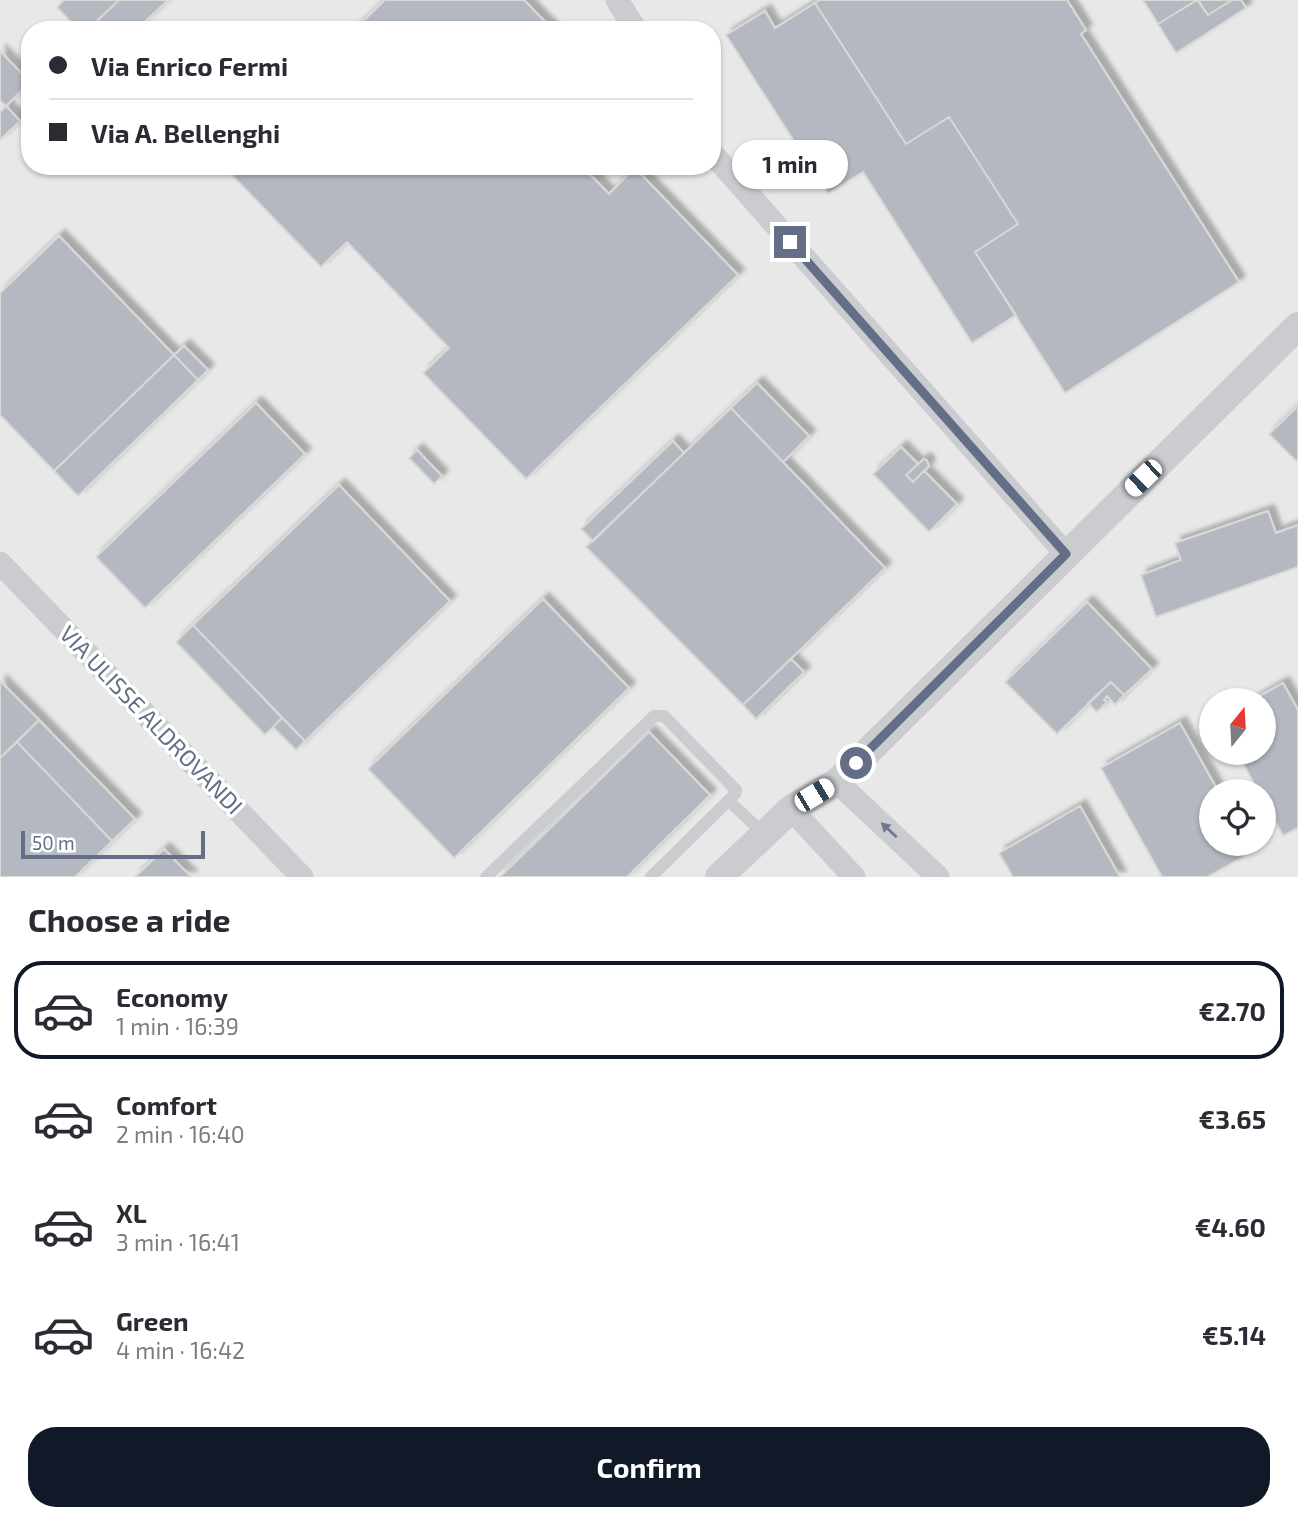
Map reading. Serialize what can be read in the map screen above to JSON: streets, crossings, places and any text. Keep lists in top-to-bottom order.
{
  "streets": {
    "street": ["VIA ULISSE ALDROVANDI"]
  },
  "scale_bar": "50 m",
  "north": "top",
  "page": {
    "banner": ["Via Enrico Fermi", "Via A. Bellenghi"],
    "bubble": "1 min",
    "scale": "50 m",
    "heading": "Choose a ride",
    "list": [
      {
        "name": "Economy",
        "note": "1 min · 16:39",
        "value": "€2.70"
      },
      {
        "name": "Comfort",
        "note": "2 min · 16:40",
        "value": "€3.65"
      },
      {
        "name": "XL",
        "note": "3 min · 16:41",
        "value": "€4.60"
      },
      {
        "name": "Green",
        "note": "4 min · 16:42",
        "value": "€5.14"
      }
    ],
    "buttons": "Confirm"
  }
}
